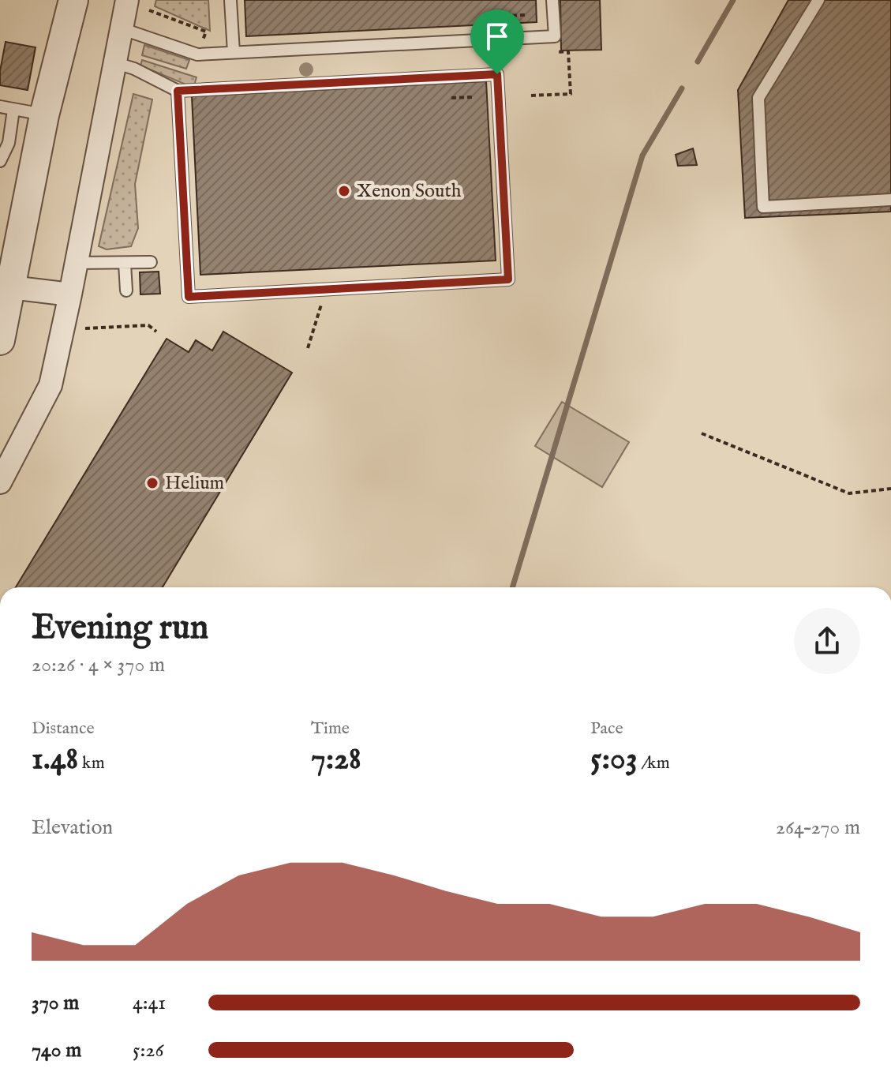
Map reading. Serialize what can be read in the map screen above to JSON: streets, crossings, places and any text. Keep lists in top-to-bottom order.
{
  "places": ["Xenon South", "Helium"],
  "page": {
    "heading": ["Evening run", "20:26 · 4 × 370 m"],
    "stats": [
      ["Distance", "1.48 km"],
      ["Time", "7:28"],
      ["Pace", "5:03 /km"]
    ],
    "chart": ["Elevation", "264–270 m"],
    "list": [
      {
        "name": "370 m",
        "note": "4:41"
      },
      {
        "name": "740 m",
        "note": "5:26"
      }
    ]
  }
}
